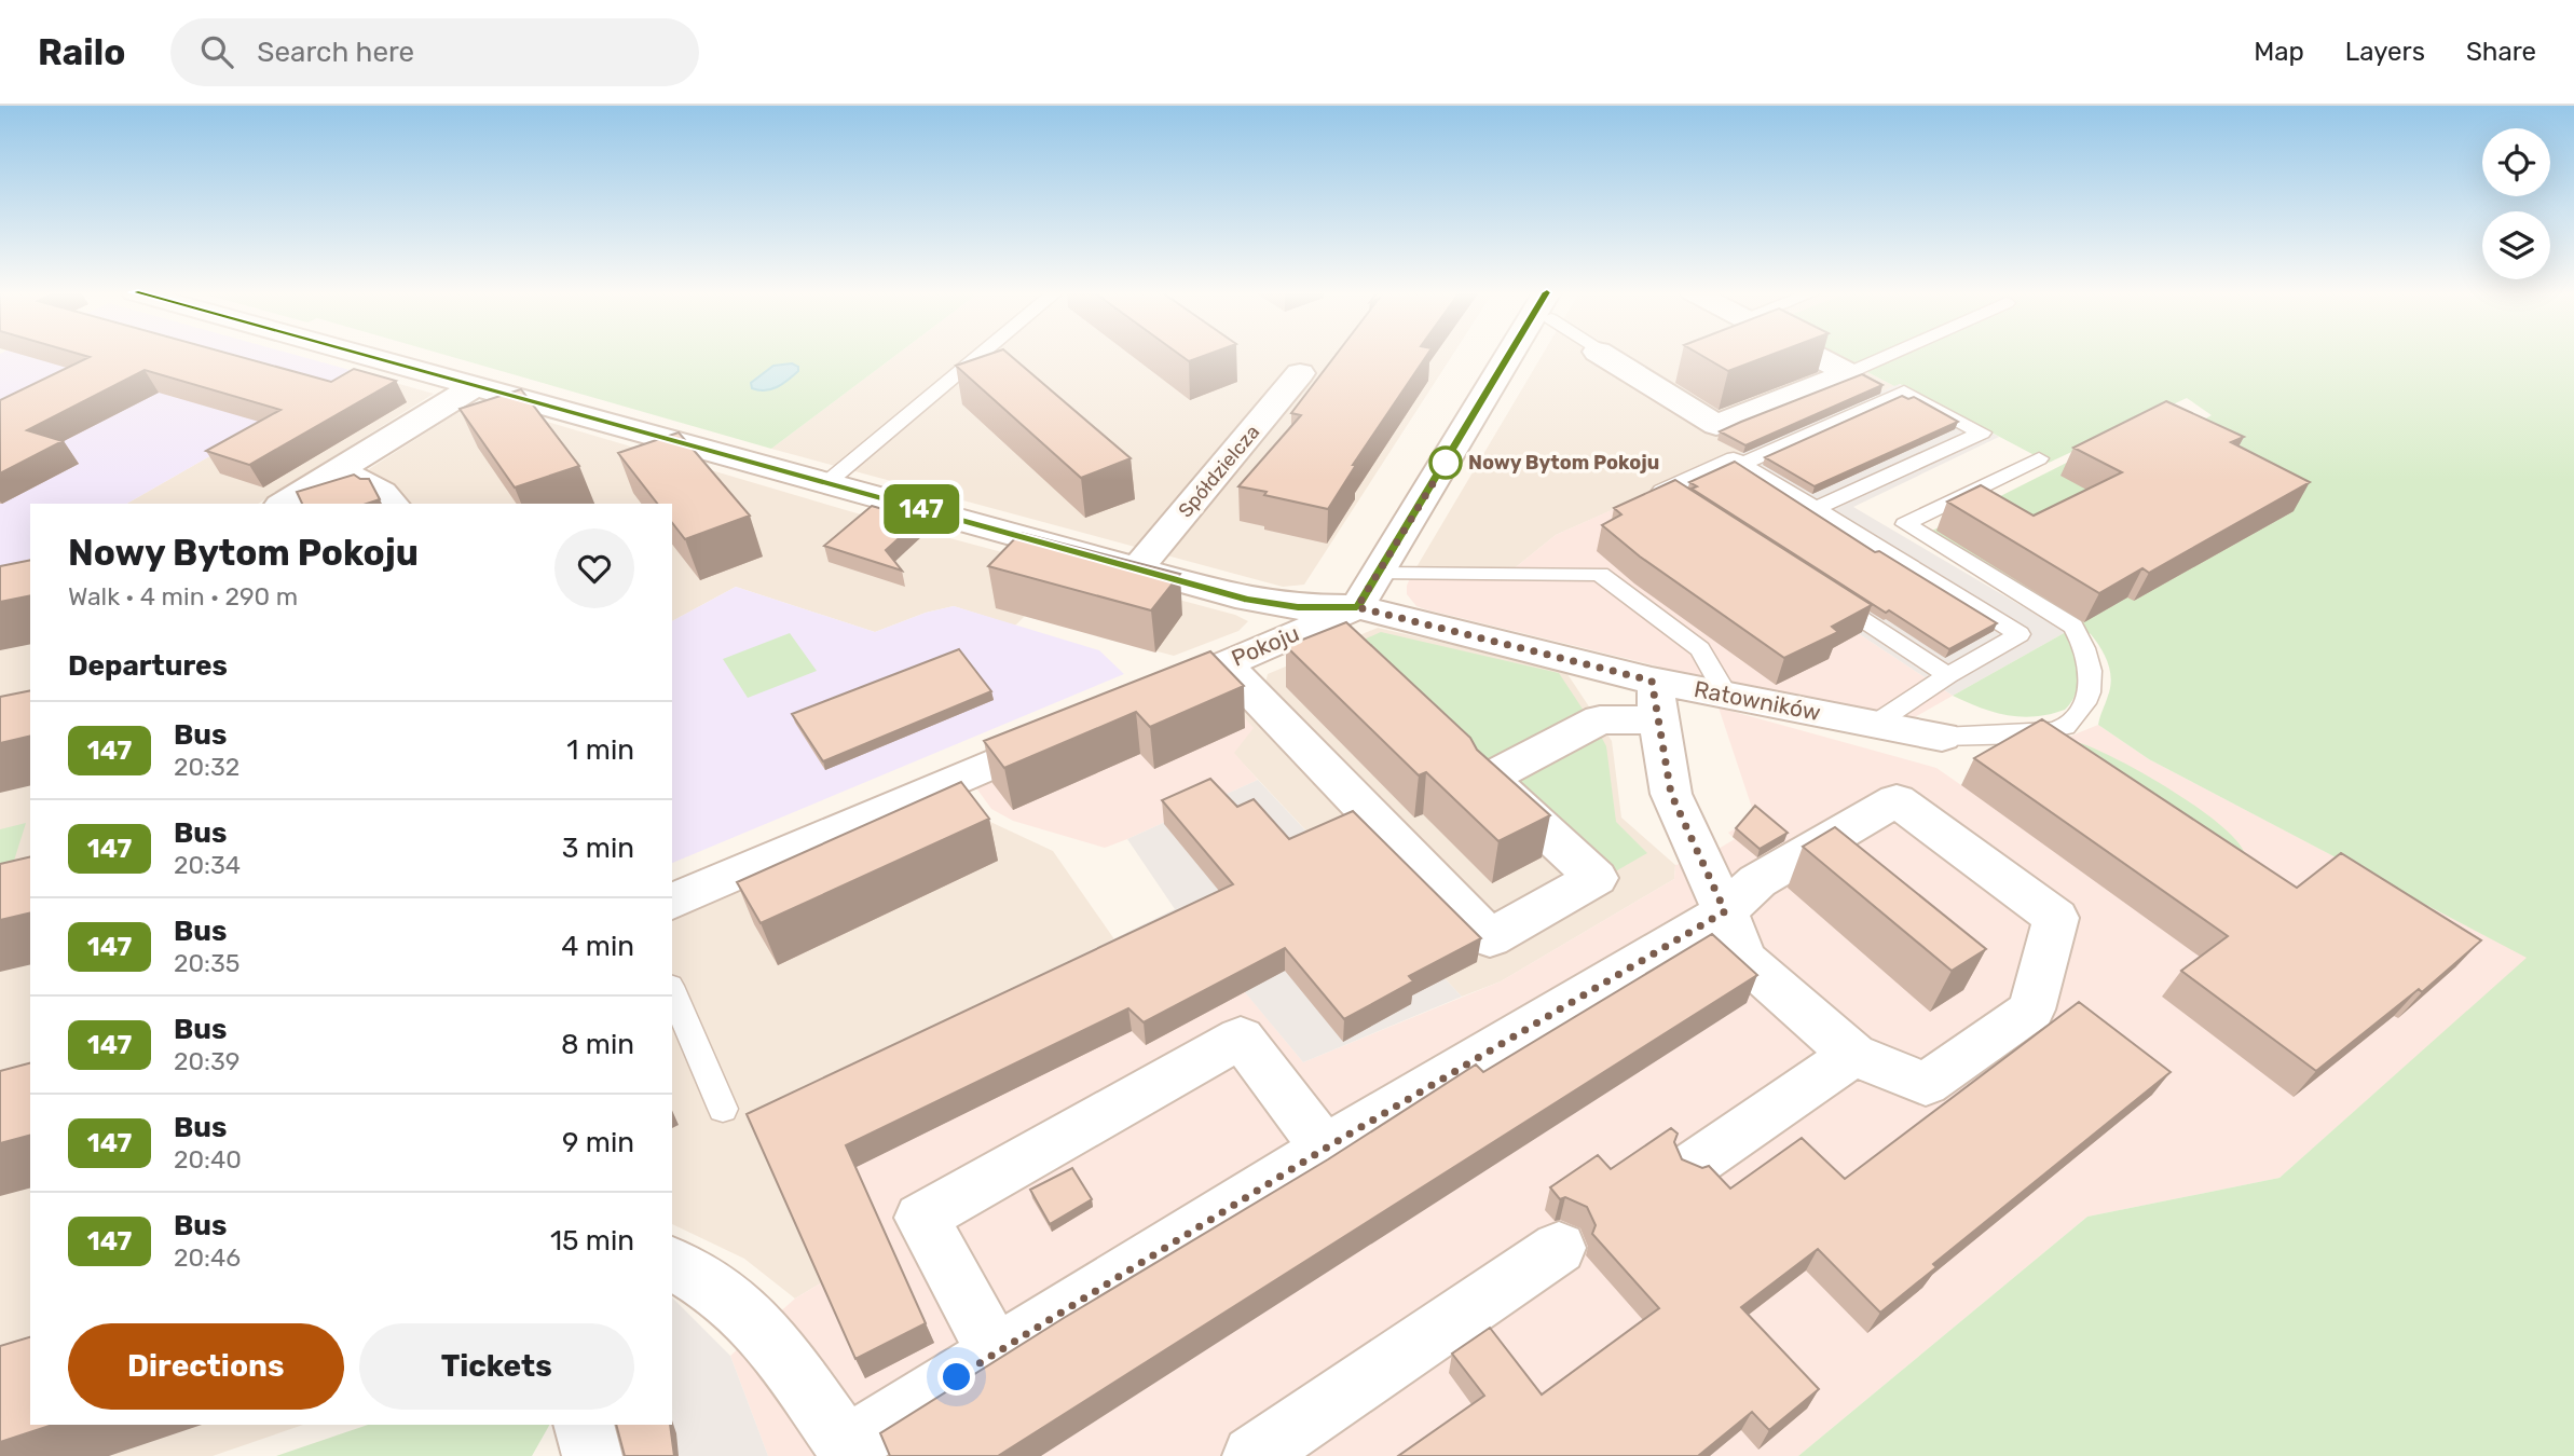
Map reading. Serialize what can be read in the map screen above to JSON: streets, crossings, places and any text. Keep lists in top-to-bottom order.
{
  "streets": {
    "street": ["Spółdzielcza", "Pokoju", "Ratowników"]
  },
  "crossings": [
    ["Spółdzielcza", "Ratowników"],
    ["Pokoju", "Ratowników"]
  ],
  "places": ["Nowy Bytom Pokoju"],
  "lines": ["bus line 147"],
  "page": {
    "header": "Railo",
    "search": "Search here",
    "nav": ["Map", "Layers", "Share"],
    "on_map": "147",
    "heading": [
      ["Nowy Bytom Pokoju", "Walk · 4 min · 290 m"],
      "Departures"
    ],
    "list": [
      {
        "mark": "147",
        "name": "Bus",
        "note": "20:32",
        "value": "1 min"
      },
      {
        "mark": "147",
        "name": "Bus",
        "note": "20:34",
        "value": "3 min"
      },
      {
        "mark": "147",
        "name": "Bus",
        "note": "20:35",
        "value": "4 min"
      },
      {
        "mark": "147",
        "name": "Bus",
        "note": "20:39",
        "value": "8 min"
      },
      {
        "mark": "147",
        "name": "Bus",
        "note": "20:40",
        "value": "9 min"
      },
      {
        "mark": "147",
        "name": "Bus",
        "note": "20:46",
        "value": "15 min"
      }
    ],
    "buttons": ["Directions", "Tickets"]
  }
}
